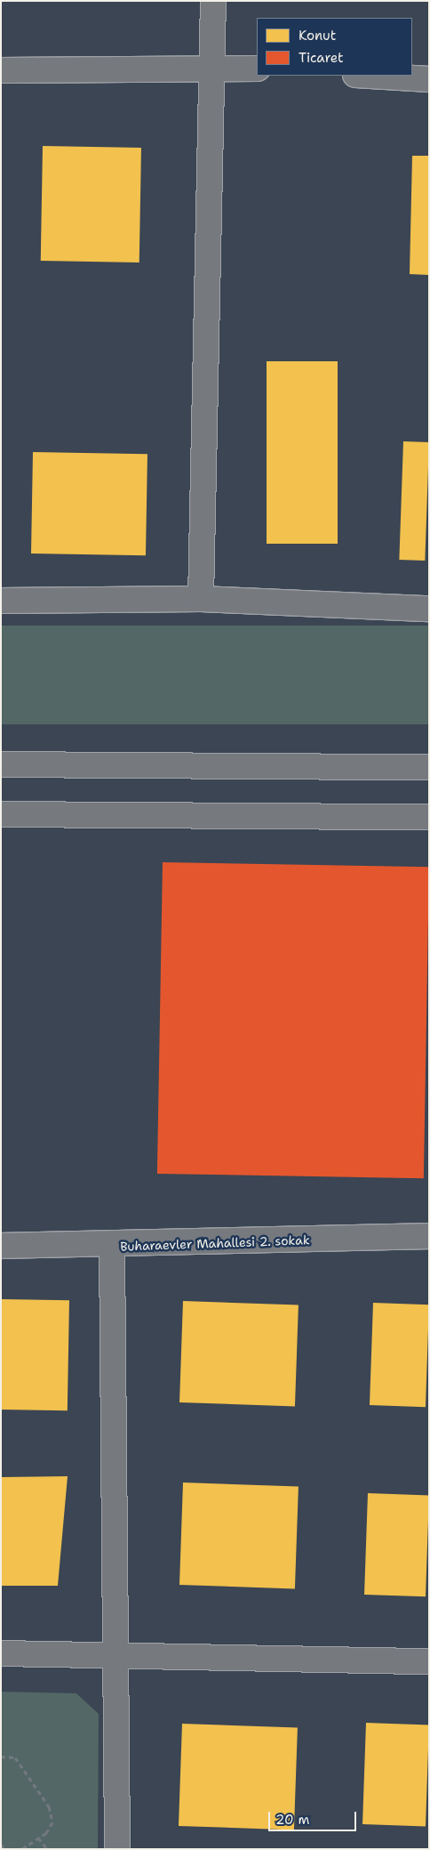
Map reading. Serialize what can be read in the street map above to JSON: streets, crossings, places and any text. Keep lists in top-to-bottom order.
{
  "streets": {
    "street": ["Buharaevler Mahallesi 2. sokak"]
  },
  "legend": ["Konut", "Ticaret"],
  "scale_bar": "20 m"
}
